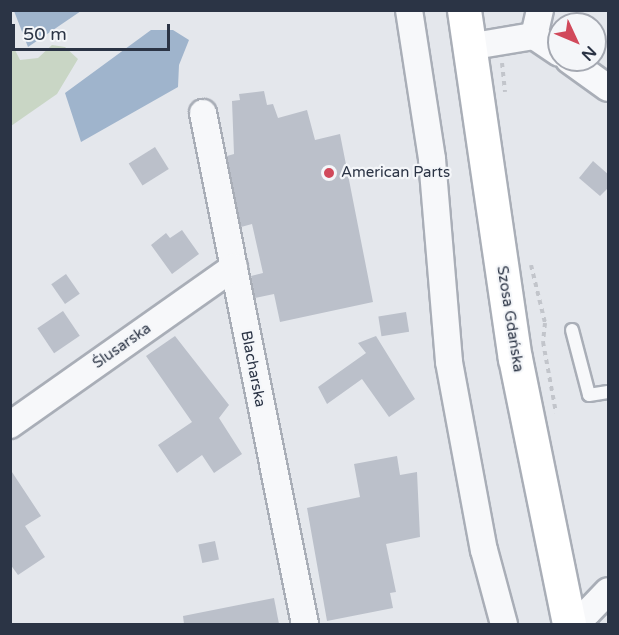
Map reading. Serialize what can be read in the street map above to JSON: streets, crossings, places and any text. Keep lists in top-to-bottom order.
{
  "streets": {
    "main road": ["Szosa Gdańska"],
    "street": ["Ślusarska", "Blacharska"]
  },
  "crossings": [
    ["Ślusarska", "Blacharska"]
  ],
  "places": ["American Parts"],
  "scale_bar": "50 m",
  "north": "bottom right"
}
